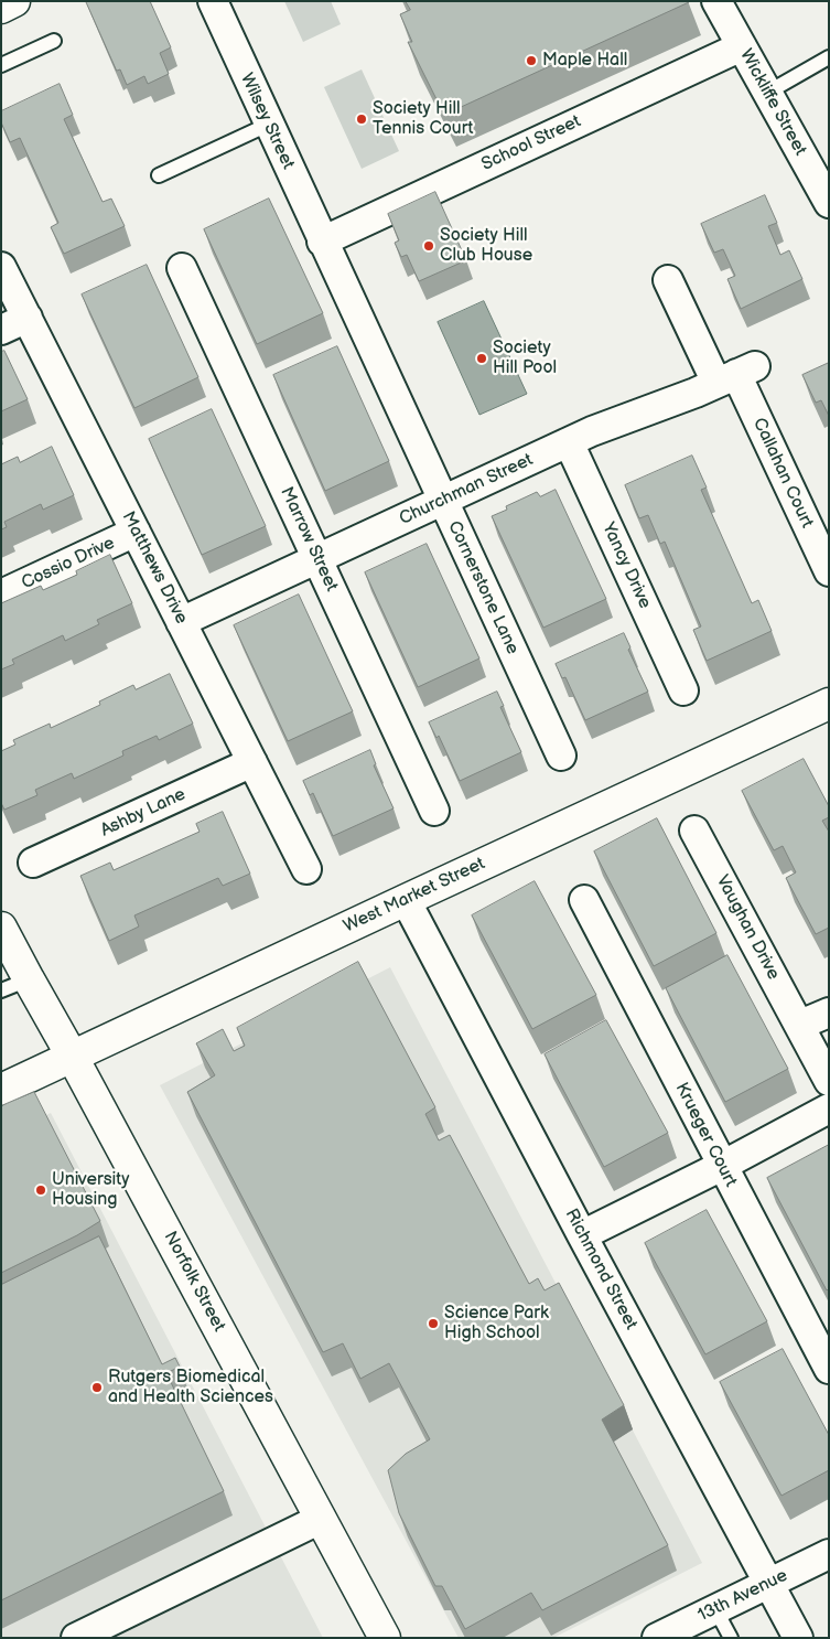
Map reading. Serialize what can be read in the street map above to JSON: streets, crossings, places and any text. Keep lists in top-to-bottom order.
{
  "streets": {
    "main road": ["West Market Street", "Norfolk Street"],
    "street": [
      "Wickliffe Street",
      "Wilsey Street",
      "School Street",
      "Callahan Court",
      "Churchman Street",
      "Marrow Street",
      "Cossio Drive",
      "Yancy Drive",
      "Matthews Drive",
      "Cornerstone Lane",
      "Ashby Lane",
      "Vaughan Drive",
      "Krueger Court",
      "Richmond Street",
      "13th Avenue"
    ]
  },
  "crossings": [
    ["Wickliffe Street", "School Street"],
    ["Wilsey Street", "School Street"],
    ["Wilsey Street", "Cornerstone Lane"],
    ["School Street", "Cornerstone Lane"],
    ["Callahan Court", "Churchman Street"],
    ["Churchman Street", "Marrow Street"],
    ["Churchman Street", "Yancy Drive"],
    ["Churchman Street", "Matthews Drive"],
    ["Churchman Street", "Cornerstone Lane"],
    ["Cossio Drive", "Matthews Drive"],
    ["Matthews Drive", "Ashby Lane"],
    ["West Market Street", "Richmond Street"],
    ["West Market Street", "Norfolk Street"],
    ["Richmond Street", "13th Avenue"]
  ],
  "places": [
    "Maple Hall",
    "Society Hill Tennis Court",
    "Society Hill Club House",
    "Society Hill Pool",
    "University Housing",
    "Science Park High School",
    "Rutgers Biomedical and Health Sciences"
  ]
}
